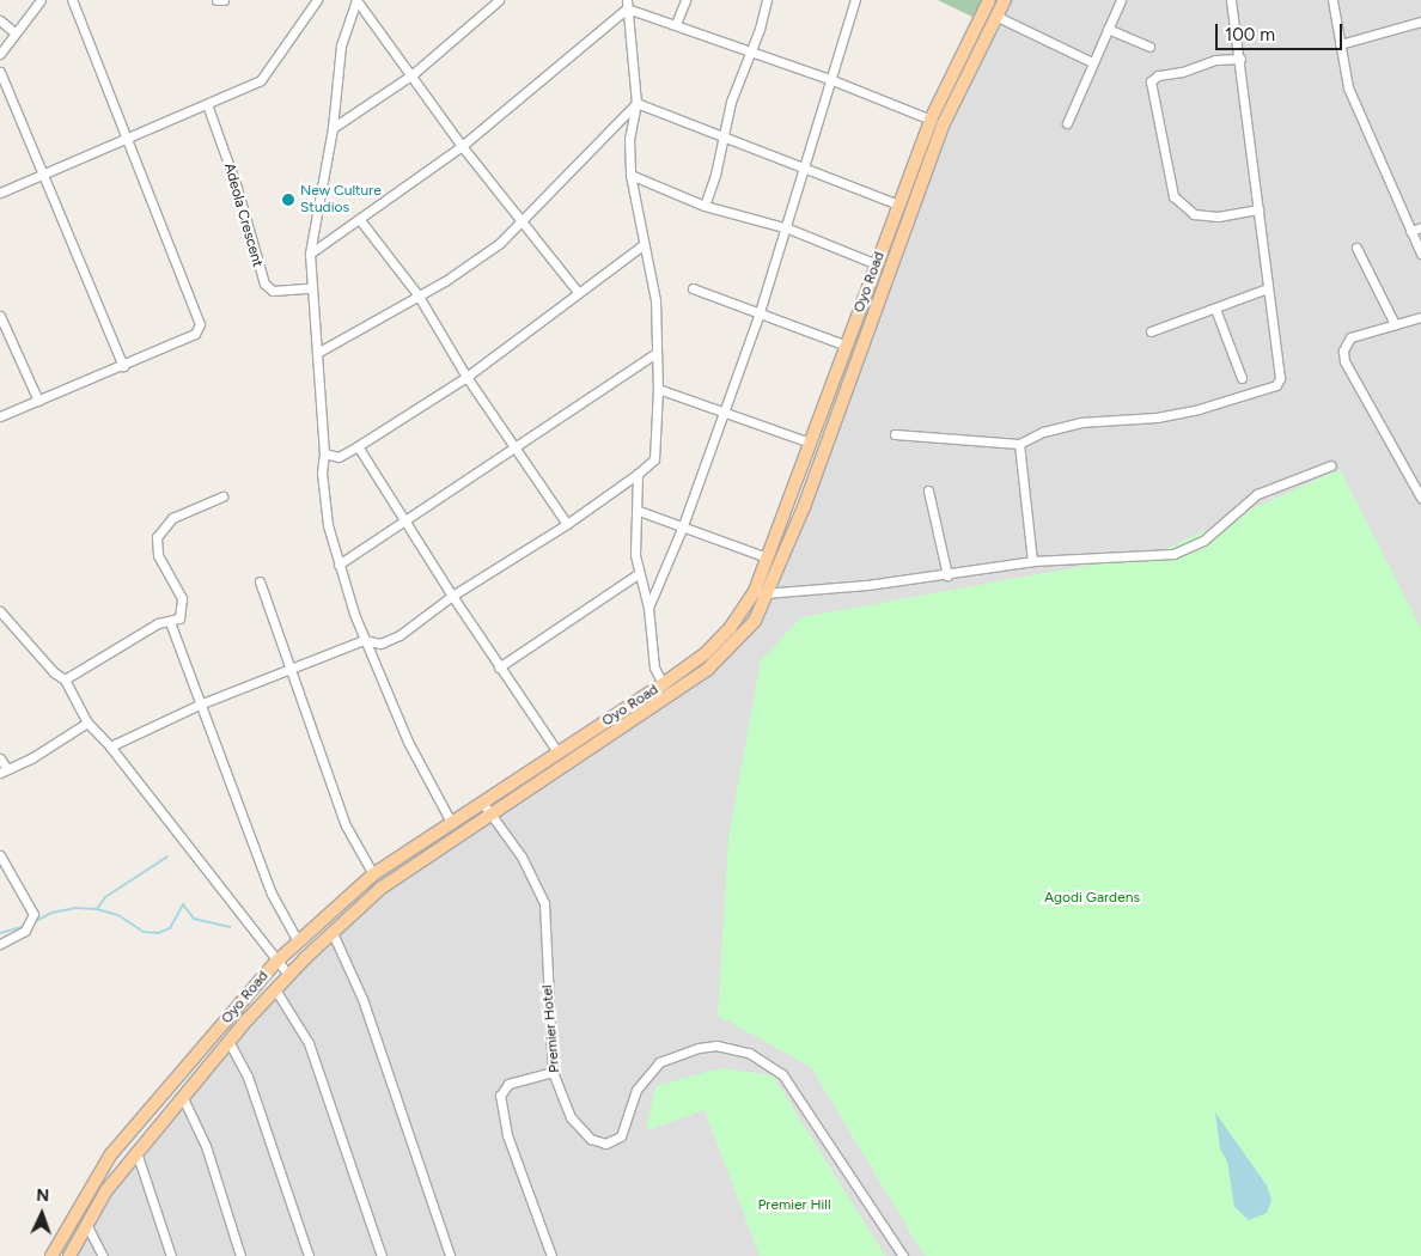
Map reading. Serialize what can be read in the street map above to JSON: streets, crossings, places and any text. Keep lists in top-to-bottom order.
{
  "streets": {
    "main road": ["Oyo Road"],
    "street": ["Adeola Crescent", "Premier Hotel"]
  },
  "crossings": [
    ["Oyo Road", "Premier Hotel"]
  ],
  "parks": ["Agodi Gardens", "Premier Hill"],
  "places": ["New Culture Studios"],
  "scale_bar": "100 m",
  "north": "top"
}
